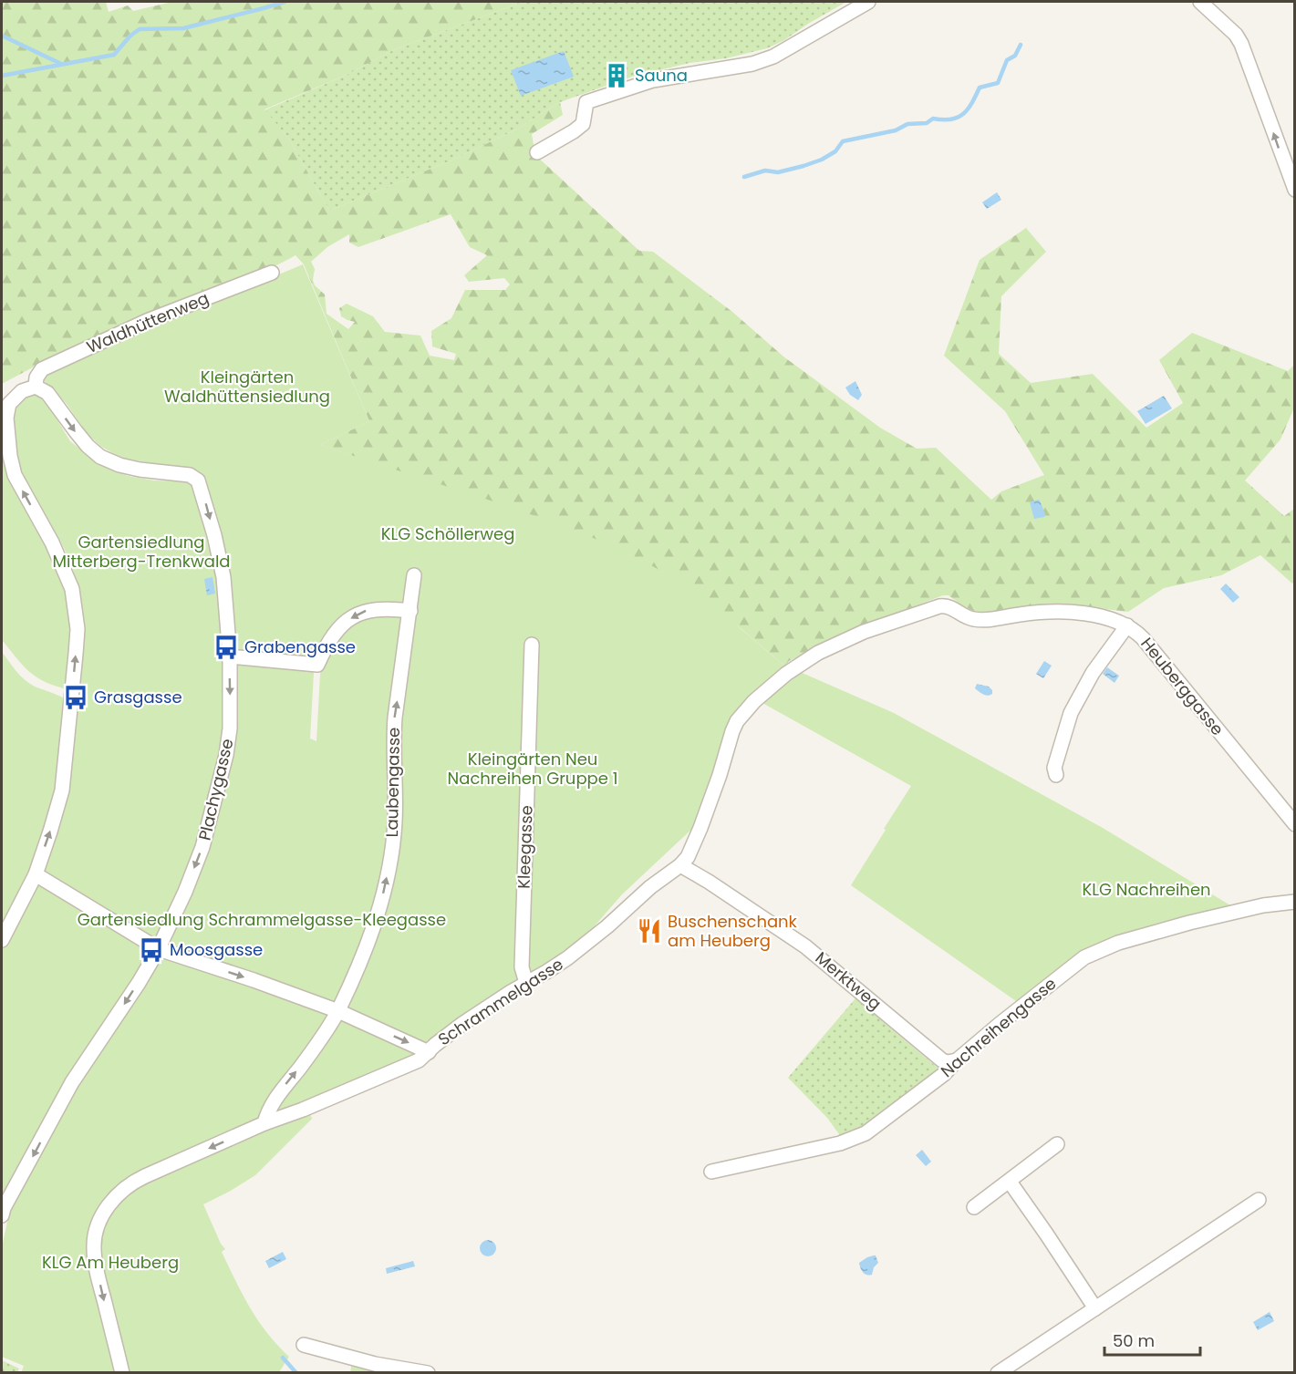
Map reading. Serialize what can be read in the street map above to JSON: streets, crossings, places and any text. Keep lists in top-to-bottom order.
{
  "streets": {
    "street": [
      "Waldhüttenweg",
      "Heuberggasse",
      "Laubengasse",
      "Plachygasse",
      "Kleegasse",
      "Merktweg",
      "Schrammelgasse",
      "Nachreihengasse"
    ]
  },
  "crossings": [
    ["Waldhüttenweg", "Plachygasse"],
    ["Heuberggasse", "Schrammelgasse"],
    ["Laubengasse", "Schrammelgasse"],
    ["Kleegasse", "Schrammelgasse"],
    ["Merktweg", "Schrammelgasse"],
    ["Merktweg", "Nachreihengasse"]
  ],
  "one_way": ["Laubengasse", "Plachygasse"],
  "parks": [
    "Kleingärten Waldhüttensiedlung",
    "KLG Schöllerweg",
    "Gartensiedlung Mitterberg-Trenkwald",
    "Kleingärten Neu Nachreihen Gruppe 1",
    "KLG Nachreihen",
    "Gartensiedlung Schrammelgasse-Kleegasse",
    "KLG Am Heuberg"
  ],
  "places": {
    "building": ["Sauna"],
    "bus stop": ["Grabengasse", "Grasgasse", "Moosgasse"],
    "restaurant": ["Buschenschank am Heuberg"]
  },
  "scale_bar": "50 m"
}
